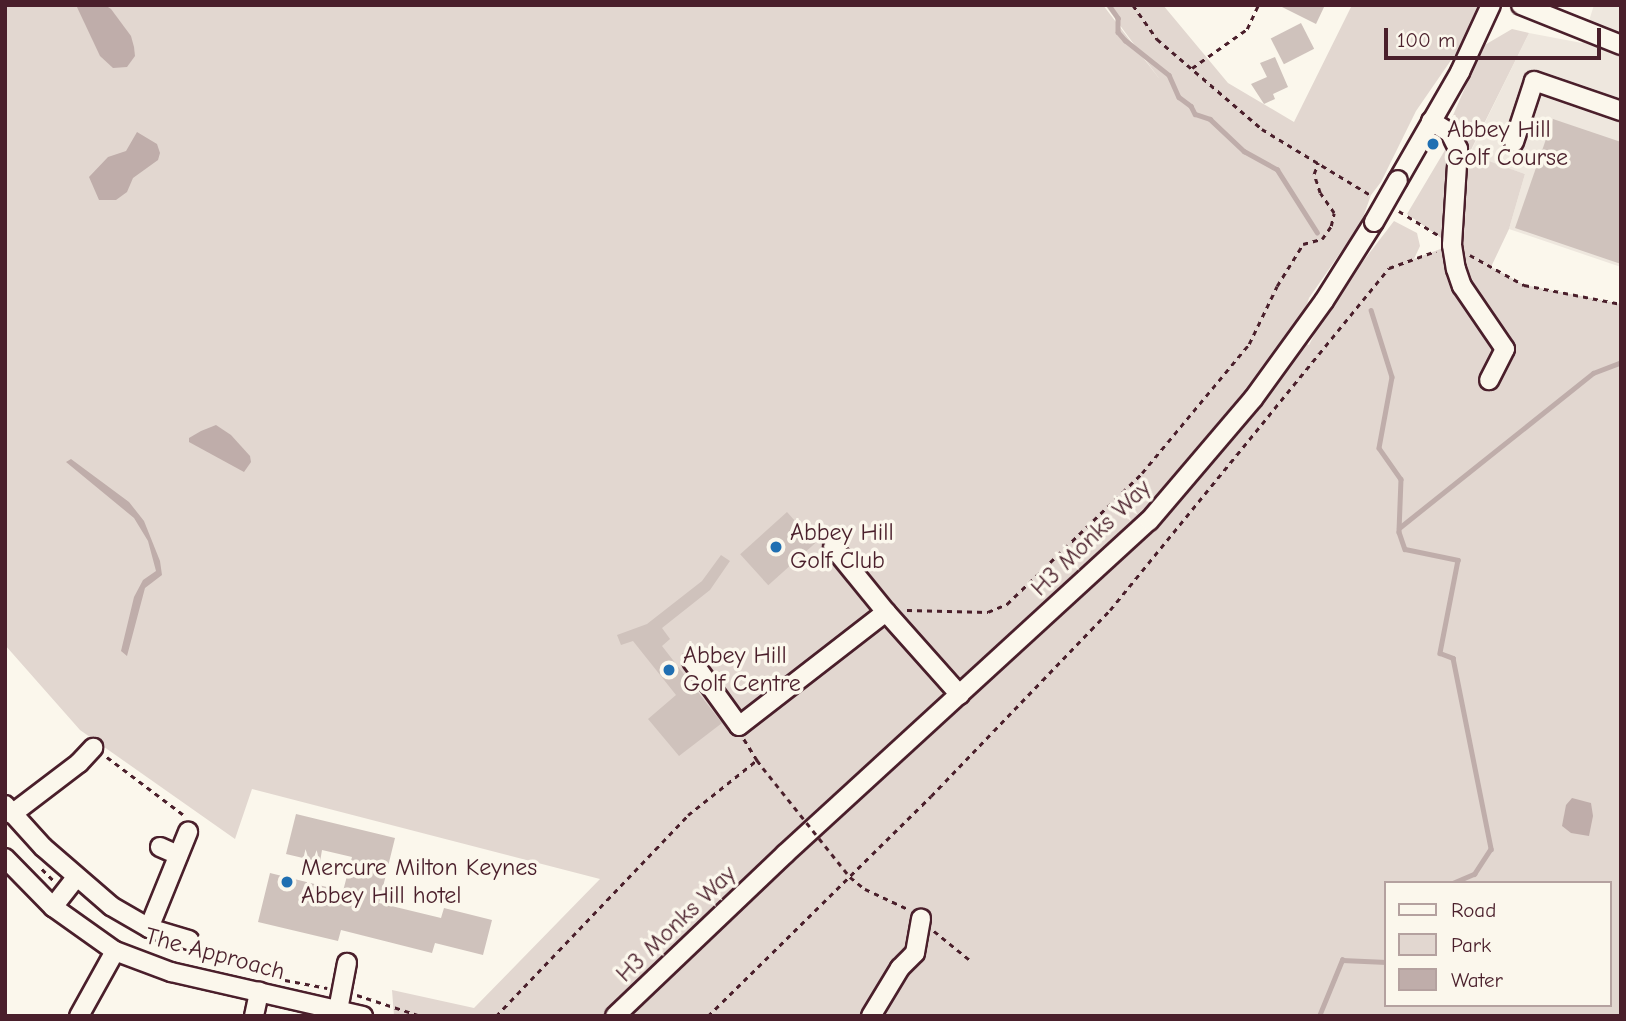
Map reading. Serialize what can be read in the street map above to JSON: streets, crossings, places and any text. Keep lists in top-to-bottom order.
{
  "streets": {
    "street": ["H3 Monks Way", "The Approach"]
  },
  "places": [
    "Abbey Hill Golf Course",
    "Abbey Hill Golf Club",
    "Abbey Hill Golf Centre",
    "Mercure Milton Keynes Abbey Hill hotel"
  ],
  "legend": ["Road", "Park", "Water"],
  "scale_bar": "100 m"
}
